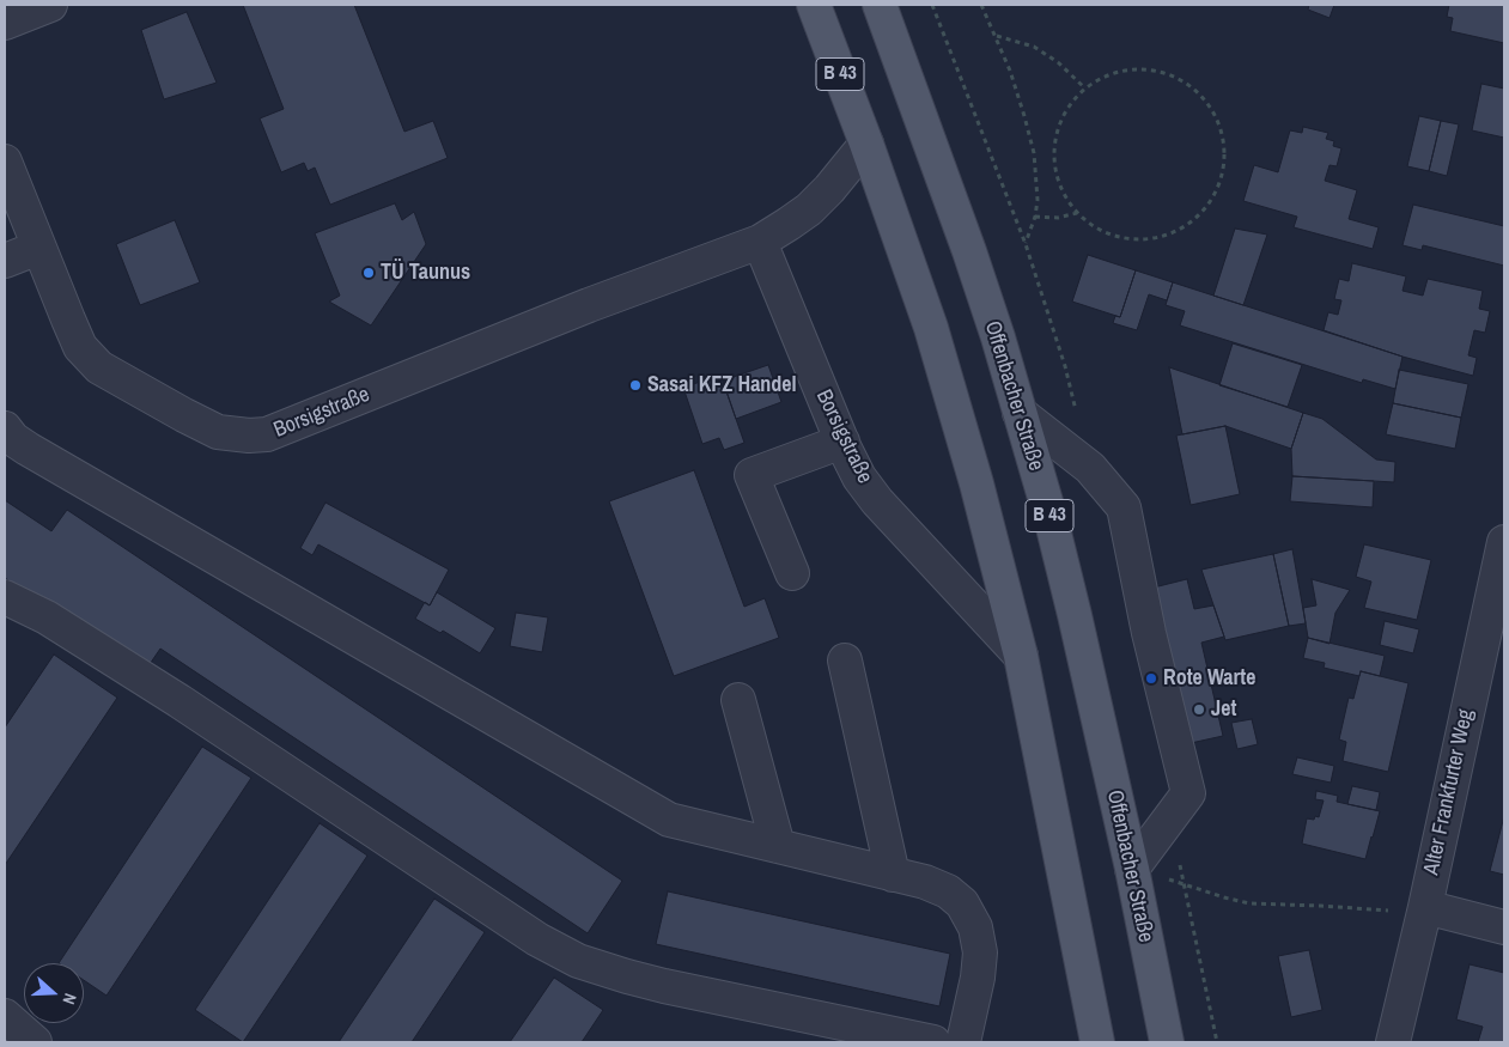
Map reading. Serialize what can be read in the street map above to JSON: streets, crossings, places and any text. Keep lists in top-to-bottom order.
{
  "streets": {
    "main road": ["B 43", "Offenbacher Straße"],
    "street": ["Borsigstraße", "Alter Frankfurter Weg"]
  },
  "crossings": [
    ["B 43", "Borsigstraße"]
  ],
  "places": [
    "TÜ Taunus",
    "Sasai KFZ Handel",
    "Rote Warte",
    "Jet"
  ],
  "north": "right"
}
